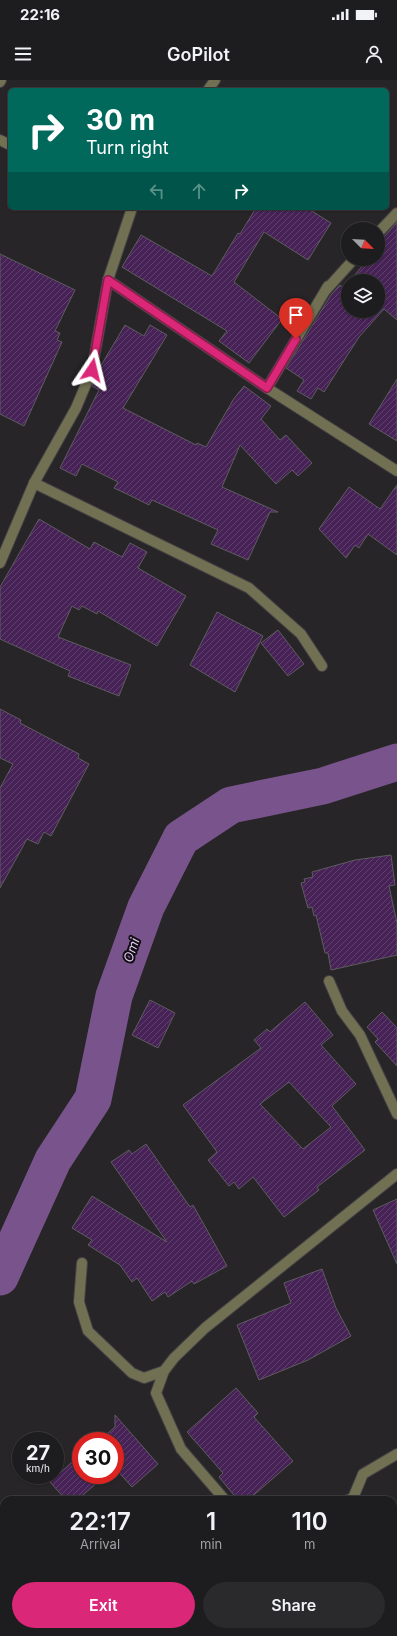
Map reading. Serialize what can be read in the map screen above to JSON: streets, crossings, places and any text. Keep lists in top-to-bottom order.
{
  "water": ["Omi"],
  "north": "bottom right",
  "page": {
    "status": "22:16",
    "header": "GoPilot",
    "turn": ["30 m", "Turn right"],
    "speed": "27 km/h",
    "limit": "30",
    "eta": [
      "22:17",
      "Arrival",
      "1",
      "min",
      "110",
      "m"
    ],
    "buttons": ["Exit", "Share"]
  }
}
